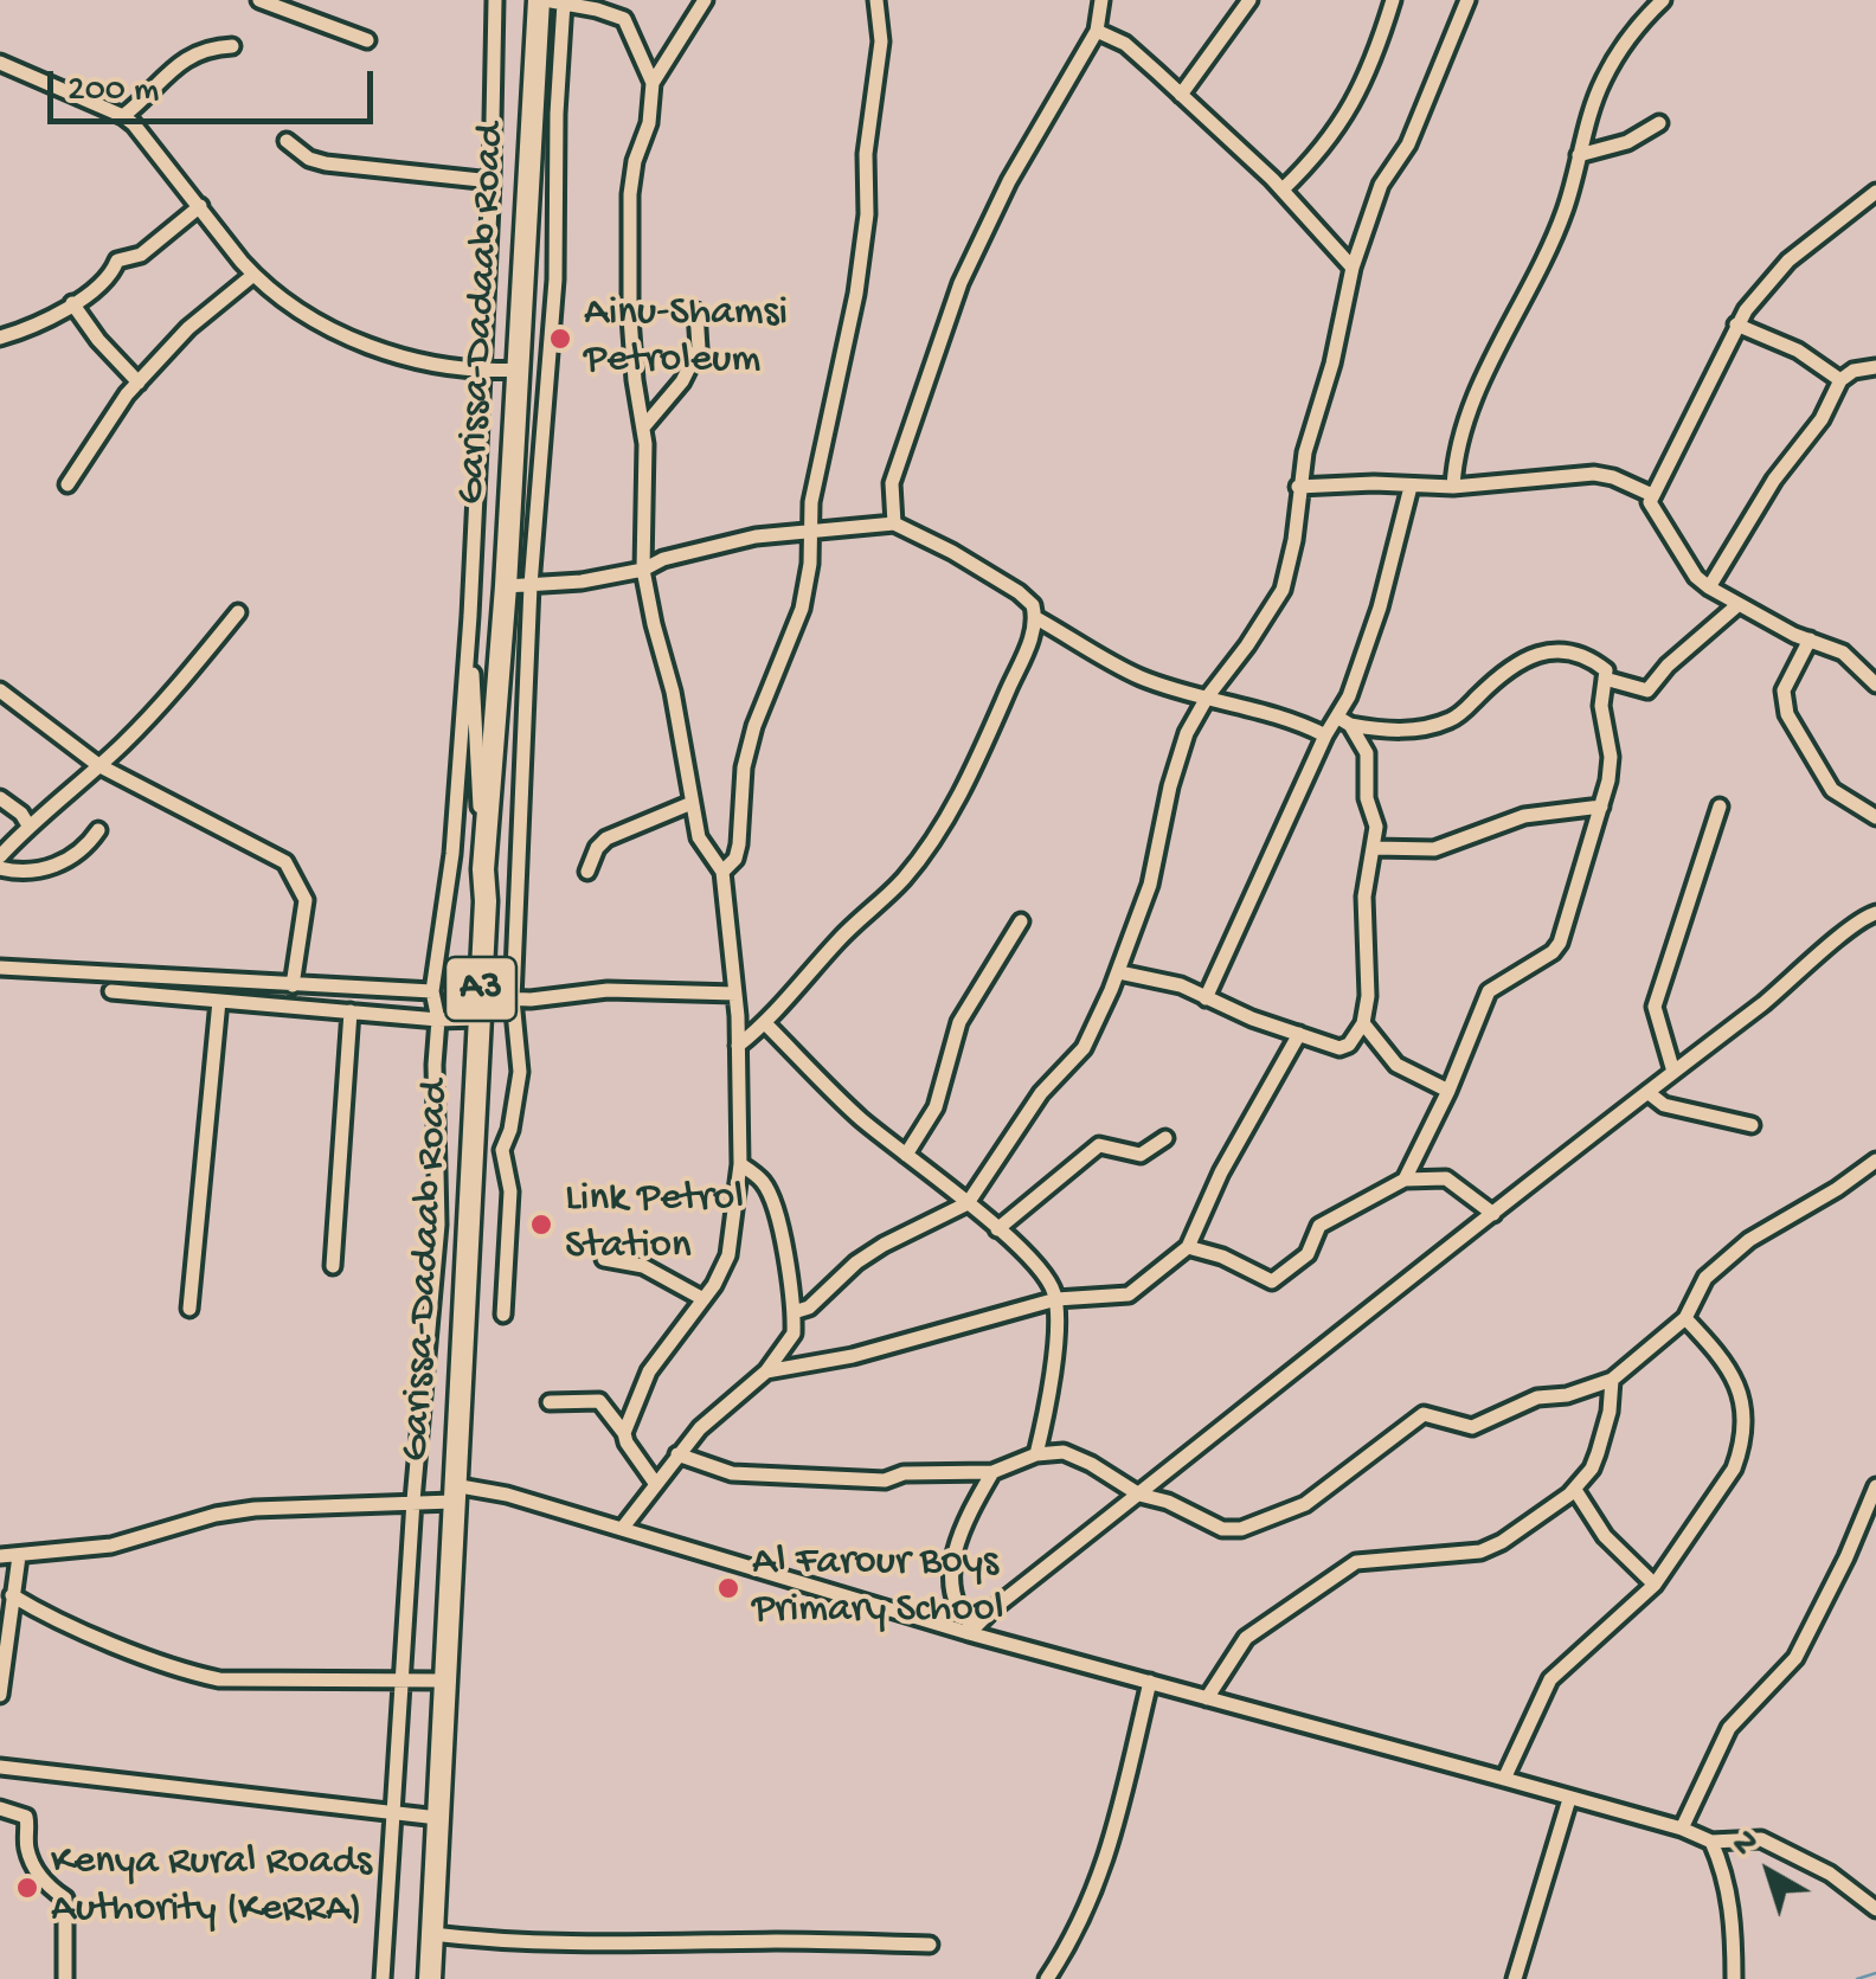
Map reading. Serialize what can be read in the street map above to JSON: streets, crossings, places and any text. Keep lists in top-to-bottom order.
{
  "streets": {
    "highway": ["Garissa-Dadaab Road", "A3"]
  },
  "places": [
    "Ainu-Shamsi Petroleum",
    "Link Petrol Station",
    "Al Farour Boys Primary School",
    "Kenya Rural Roads Authority (KeRRA)"
  ],
  "scale_bar": "200 m",
  "north": "top left"
}
